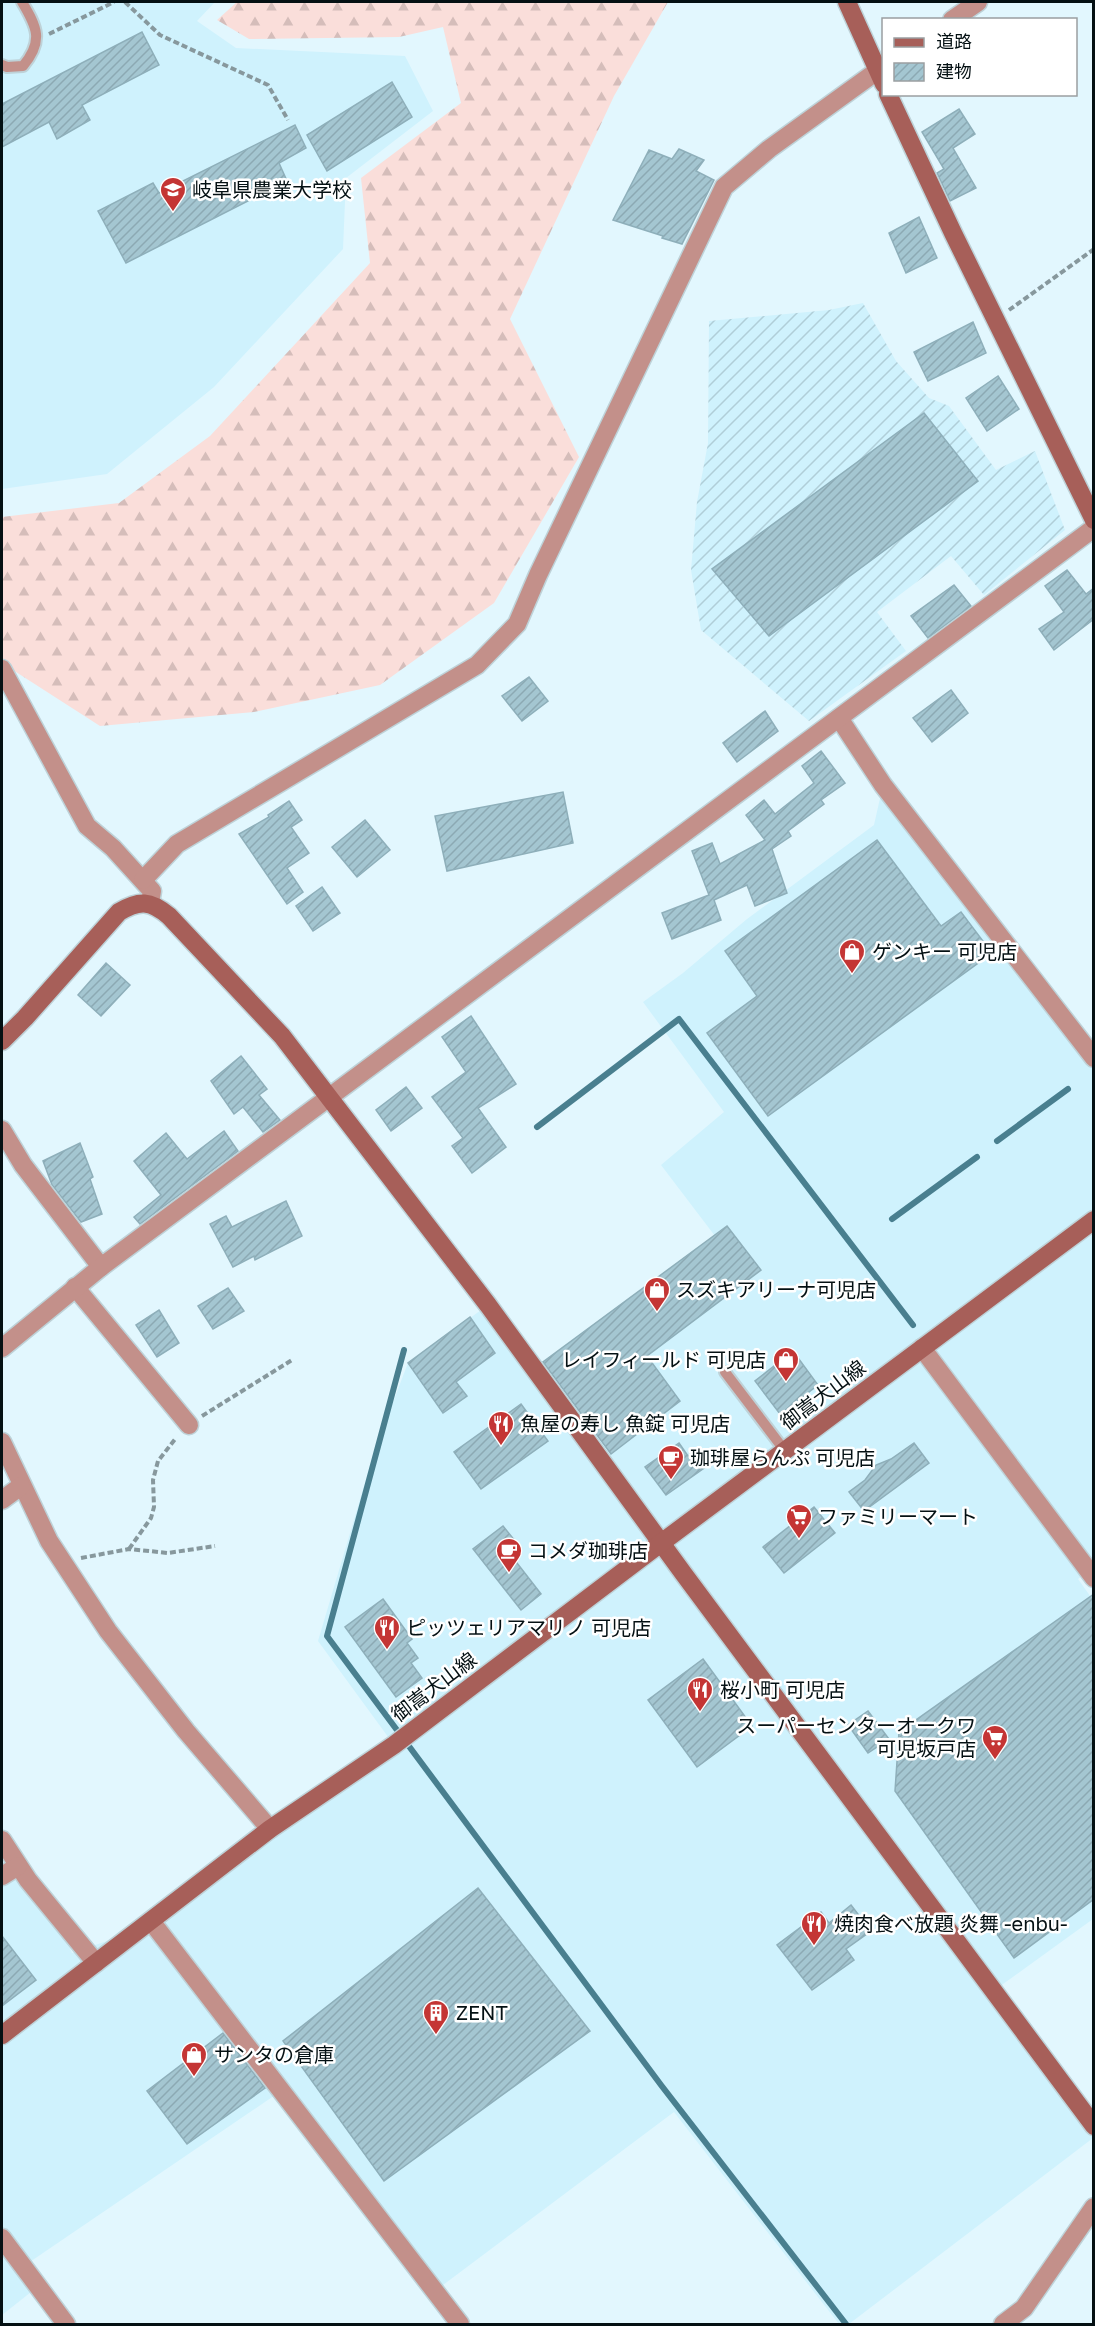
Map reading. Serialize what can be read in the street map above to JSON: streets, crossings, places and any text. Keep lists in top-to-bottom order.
{
  "streets": {
    "street": ["御嵩犬山線"]
  },
  "places": {
    "school or university": ["岐阜県農業大学校"],
    "shop": [
      "ゲンキー 可児店",
      "スズキアリーナ可児店",
      "レイフィールド 可児店",
      "サンタの倉庫"
    ],
    "restaurant": [
      "魚屋の寿し 魚錠 可児店",
      "ピッツェリアマリノ 可児店",
      "桜小町 可児店",
      "焼肉食べ放題 炎舞 ‐enbu‐"
    ],
    "cafe": ["珈琲屋らんぷ 可児店", "コメダ珈琲店"],
    "supermarket": ["ファミリーマート", "スーパーセンターオークワ 可児坂戸店"],
    "building": ["ZENT"]
  },
  "legend": ["道路", "建物"]
}
